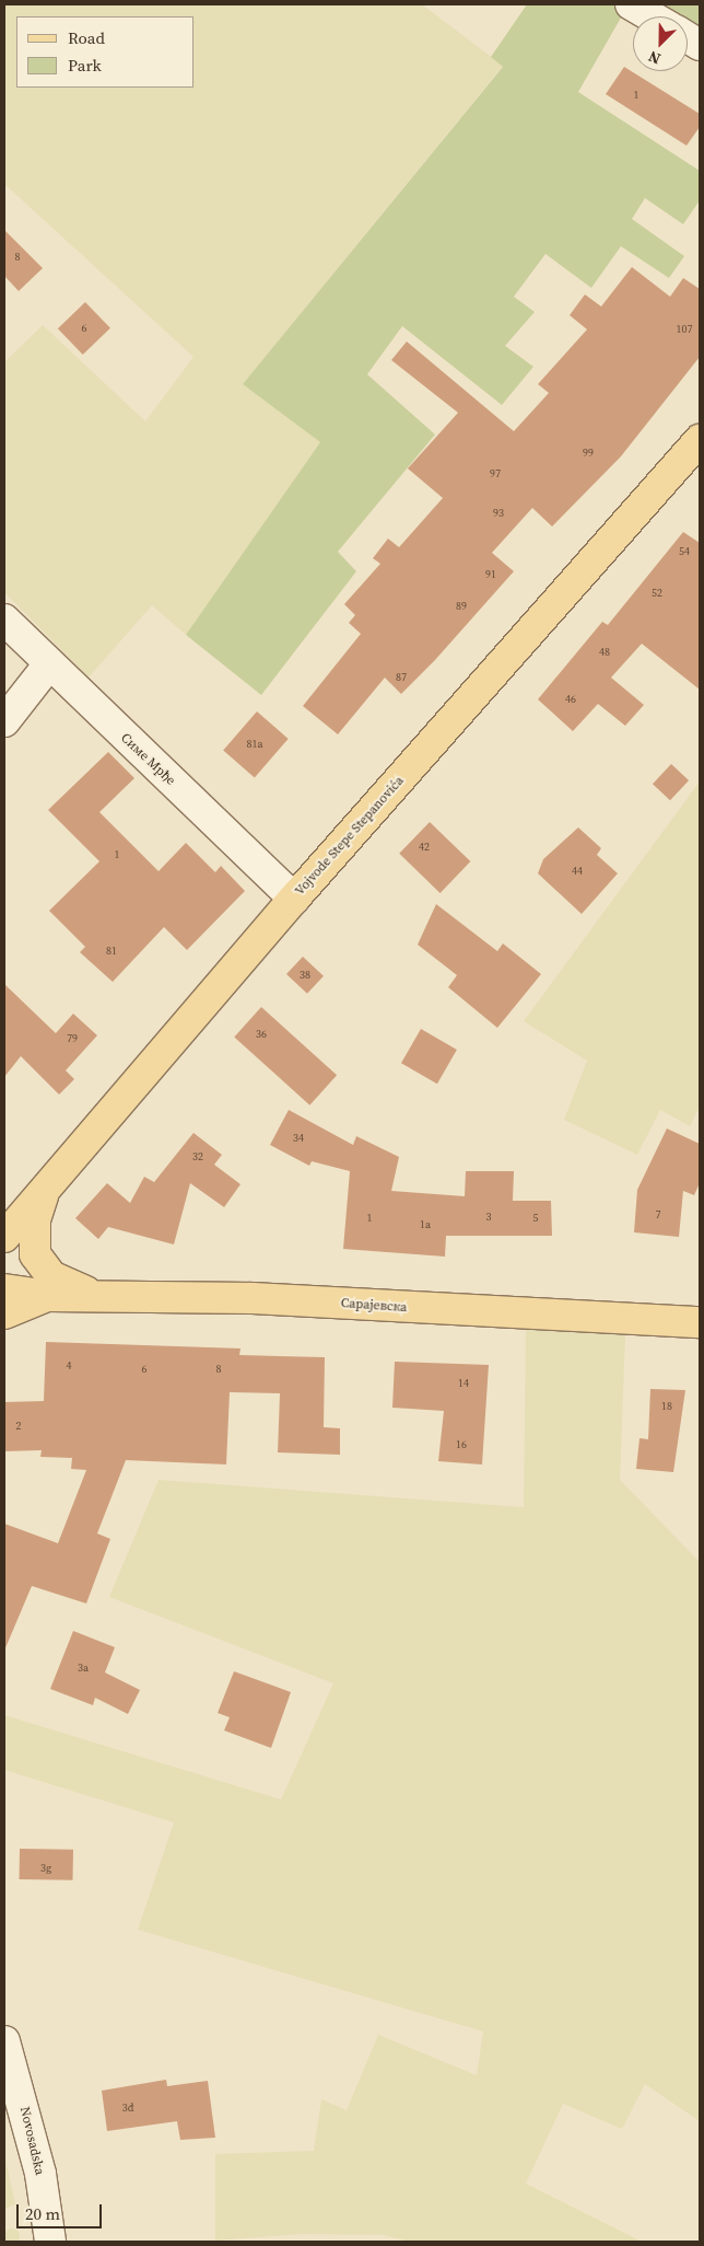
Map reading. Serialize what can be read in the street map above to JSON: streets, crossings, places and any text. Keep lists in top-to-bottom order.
{
  "streets": {
    "main road": ["Vojvode Stepe Stepanovića", "Сарајевска"],
    "street": ["Симе Мрђе", "Novosadska"]
  },
  "crossings": [
    ["Симе Мрђе", "Vojvode Stepe Stepanovića"]
  ],
  "house_numbers": [
    "1",
    "8",
    "6",
    "107",
    "99",
    "97",
    "93",
    "54",
    "91",
    "52",
    "89",
    "48",
    "87",
    "46",
    "81a",
    "42",
    "1",
    "44",
    "81",
    "38",
    "36",
    "79",
    "34",
    "32",
    "7",
    "3",
    "1",
    "5",
    "1a",
    "4",
    "6",
    "8",
    "14",
    "18",
    "2",
    "16",
    "3a",
    "3g",
    "3đ"
  ],
  "legend": ["Road", "Park"],
  "scale_bar": "20 m",
  "north": "bottom left"
}
